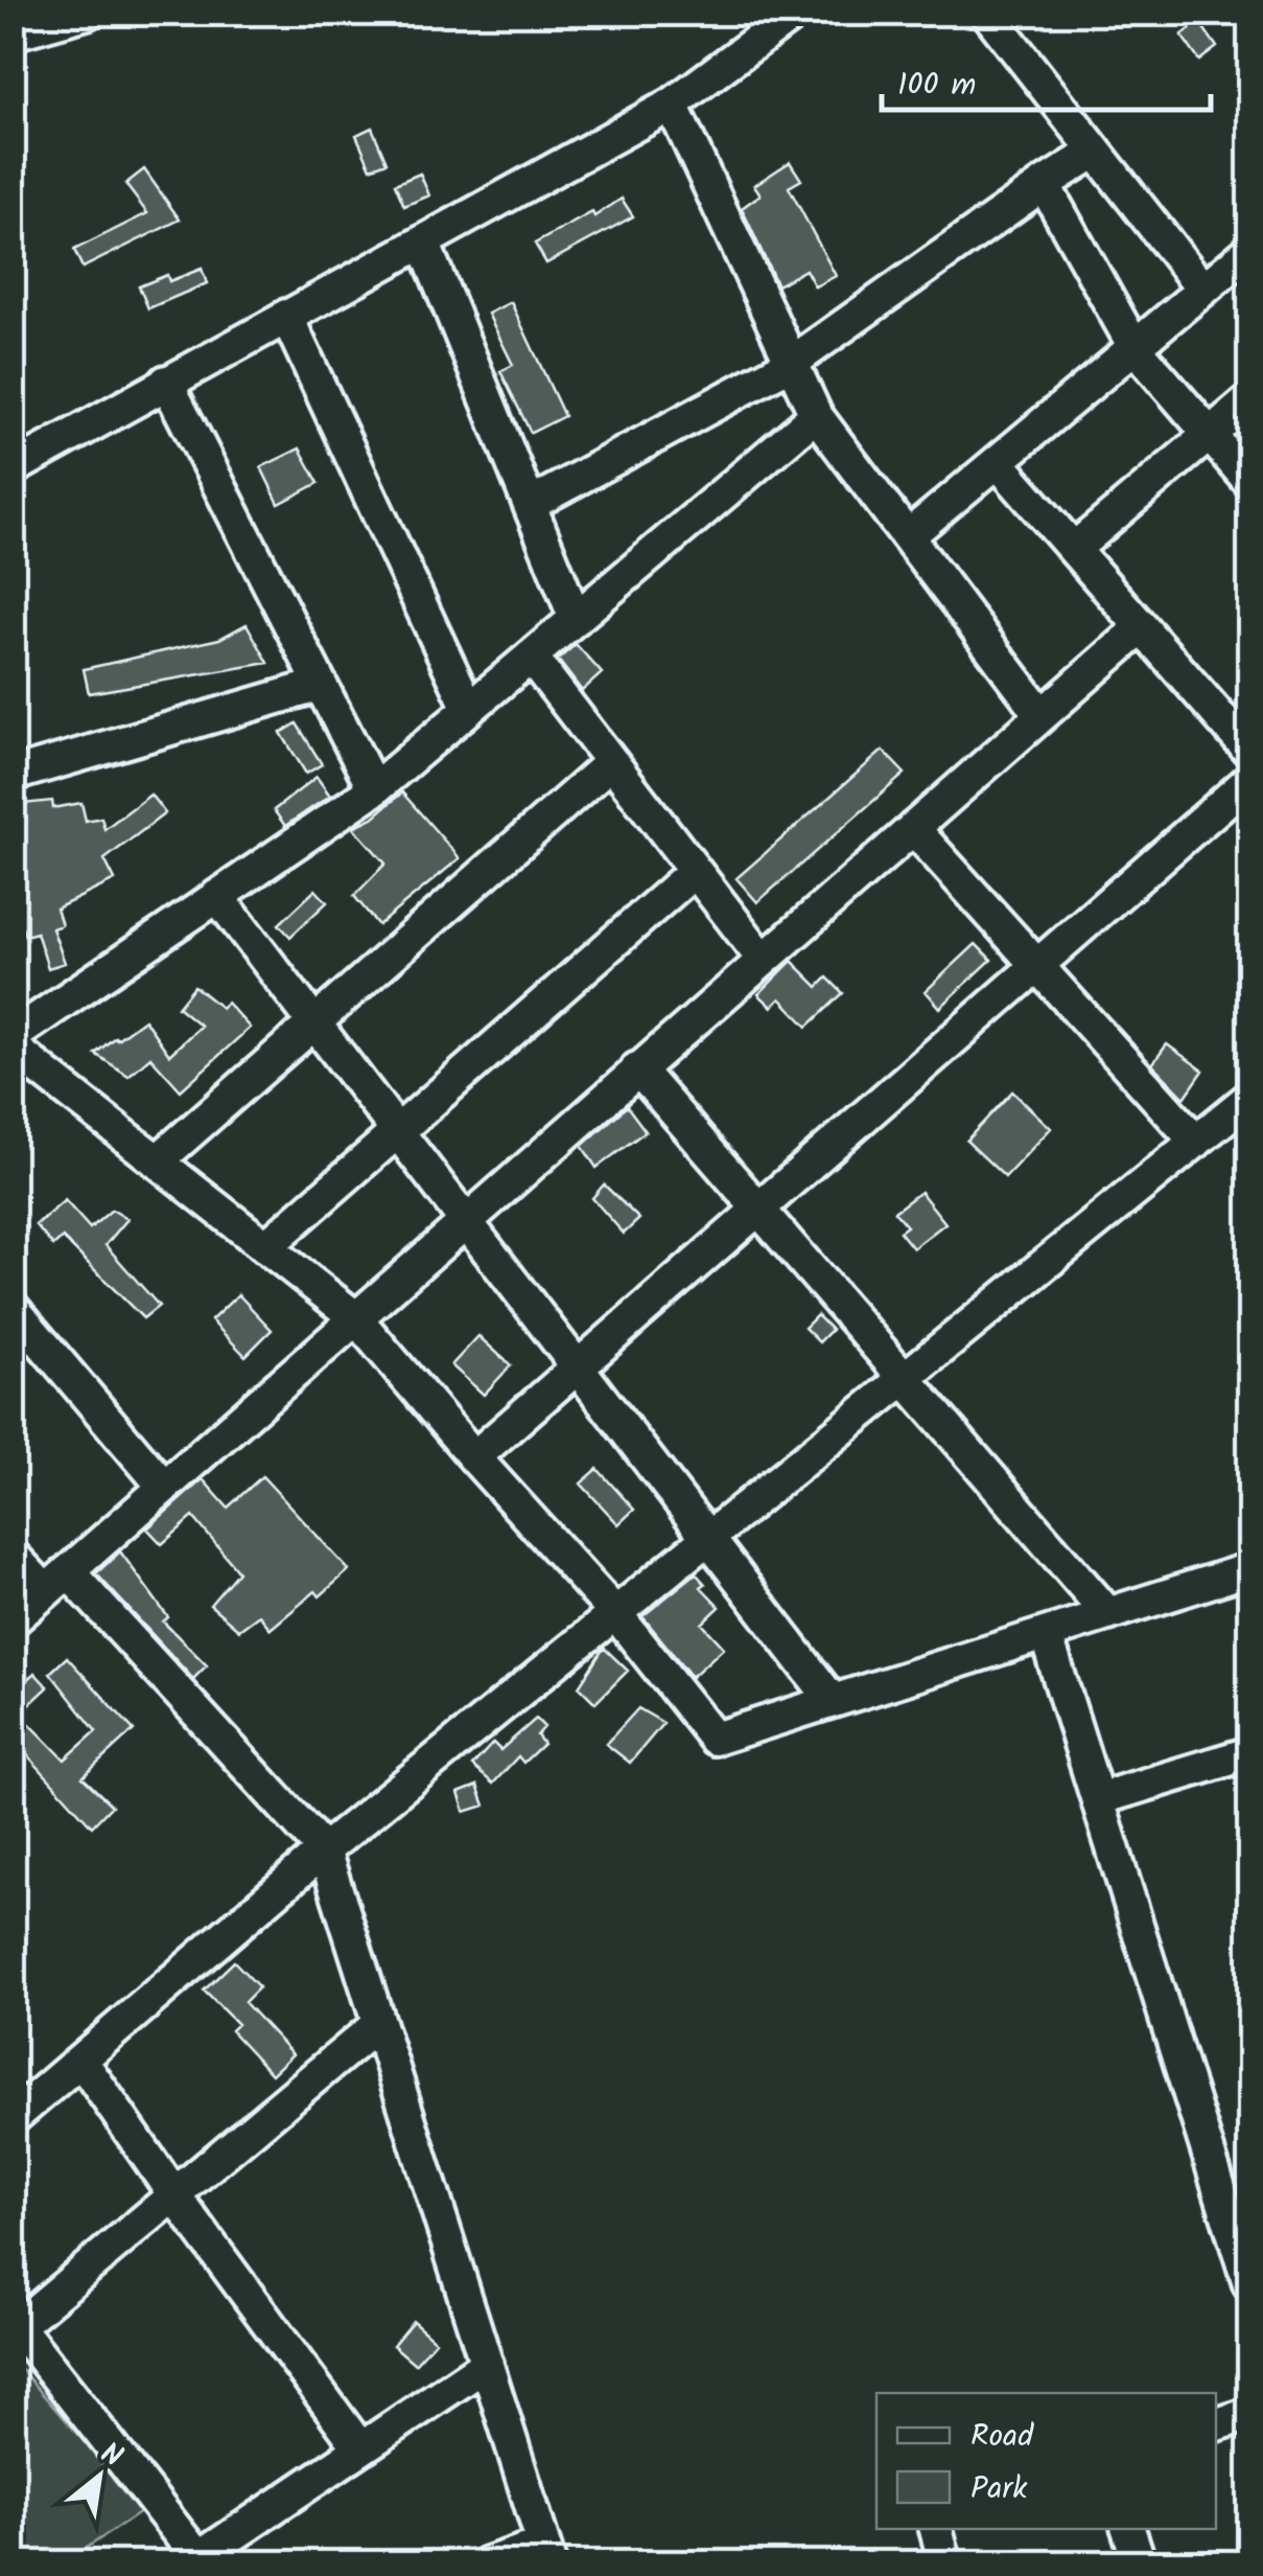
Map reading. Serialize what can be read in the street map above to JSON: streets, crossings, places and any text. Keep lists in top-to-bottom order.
{
  "legend": ["Road", "Park"],
  "scale_bar": "100 m",
  "north": "top right"
}
